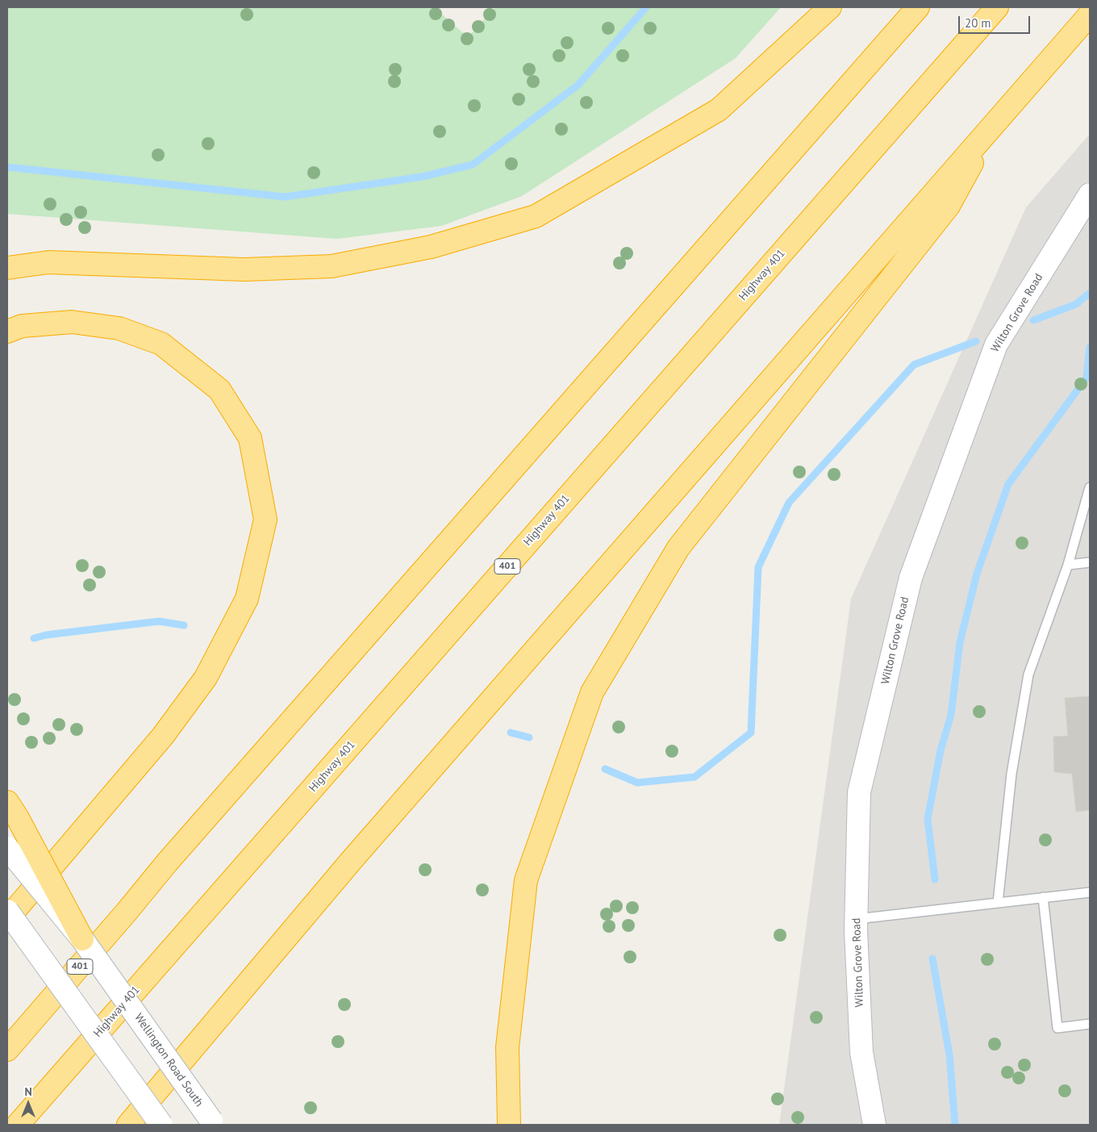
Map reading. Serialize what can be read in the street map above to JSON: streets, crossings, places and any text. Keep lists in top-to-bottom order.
{
  "streets": {
    "highway": ["Highway 401", "401"],
    "main road": ["Wilton Grove Road", "Wellington Road South"]
  },
  "scale_bar": "20 m",
  "north": "top"
}
